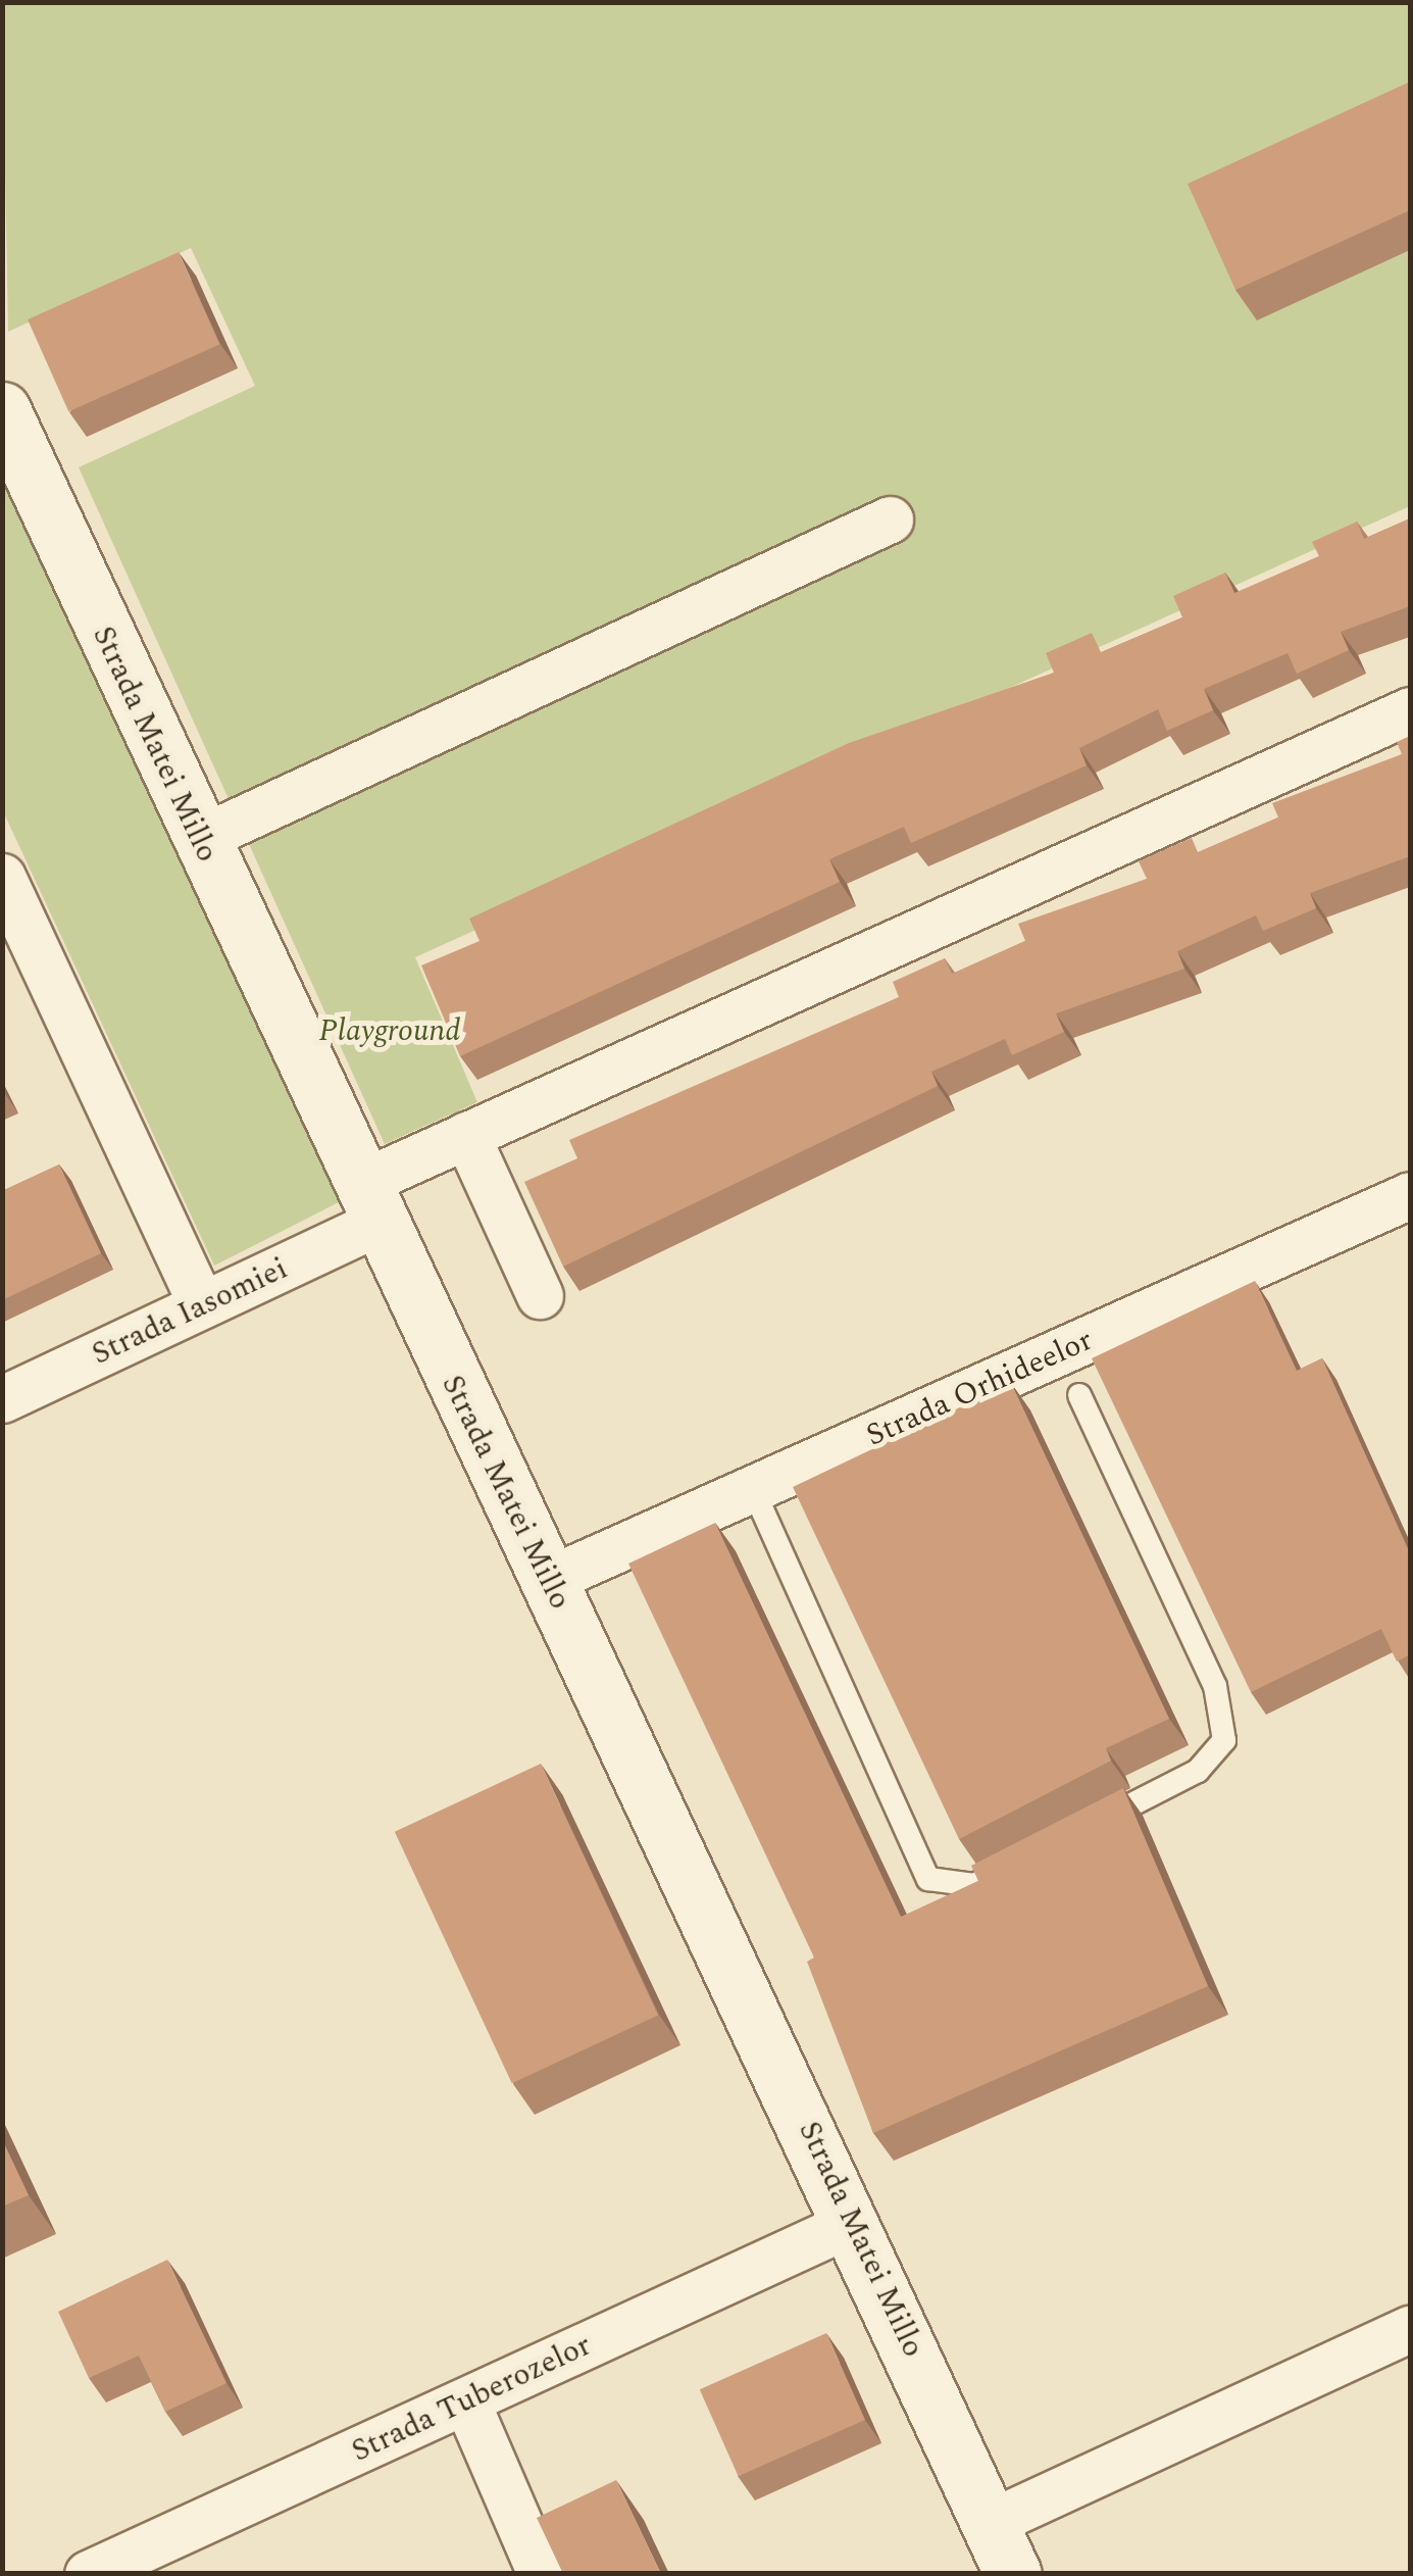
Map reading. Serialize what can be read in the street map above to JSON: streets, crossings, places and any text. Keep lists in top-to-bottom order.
{
  "streets": {
    "street": [
      "Strada Matei Millo",
      "Strada Iasomiei",
      "Strada Orhideelor",
      "Strada Tuberozelor"
    ]
  },
  "crossings": [
    ["Strada Matei Millo", "Strada Iasomiei"],
    ["Strada Matei Millo", "Strada Orhideelor"],
    ["Strada Matei Millo", "Strada Tuberozelor"]
  ],
  "parks": ["Playground"]
}
